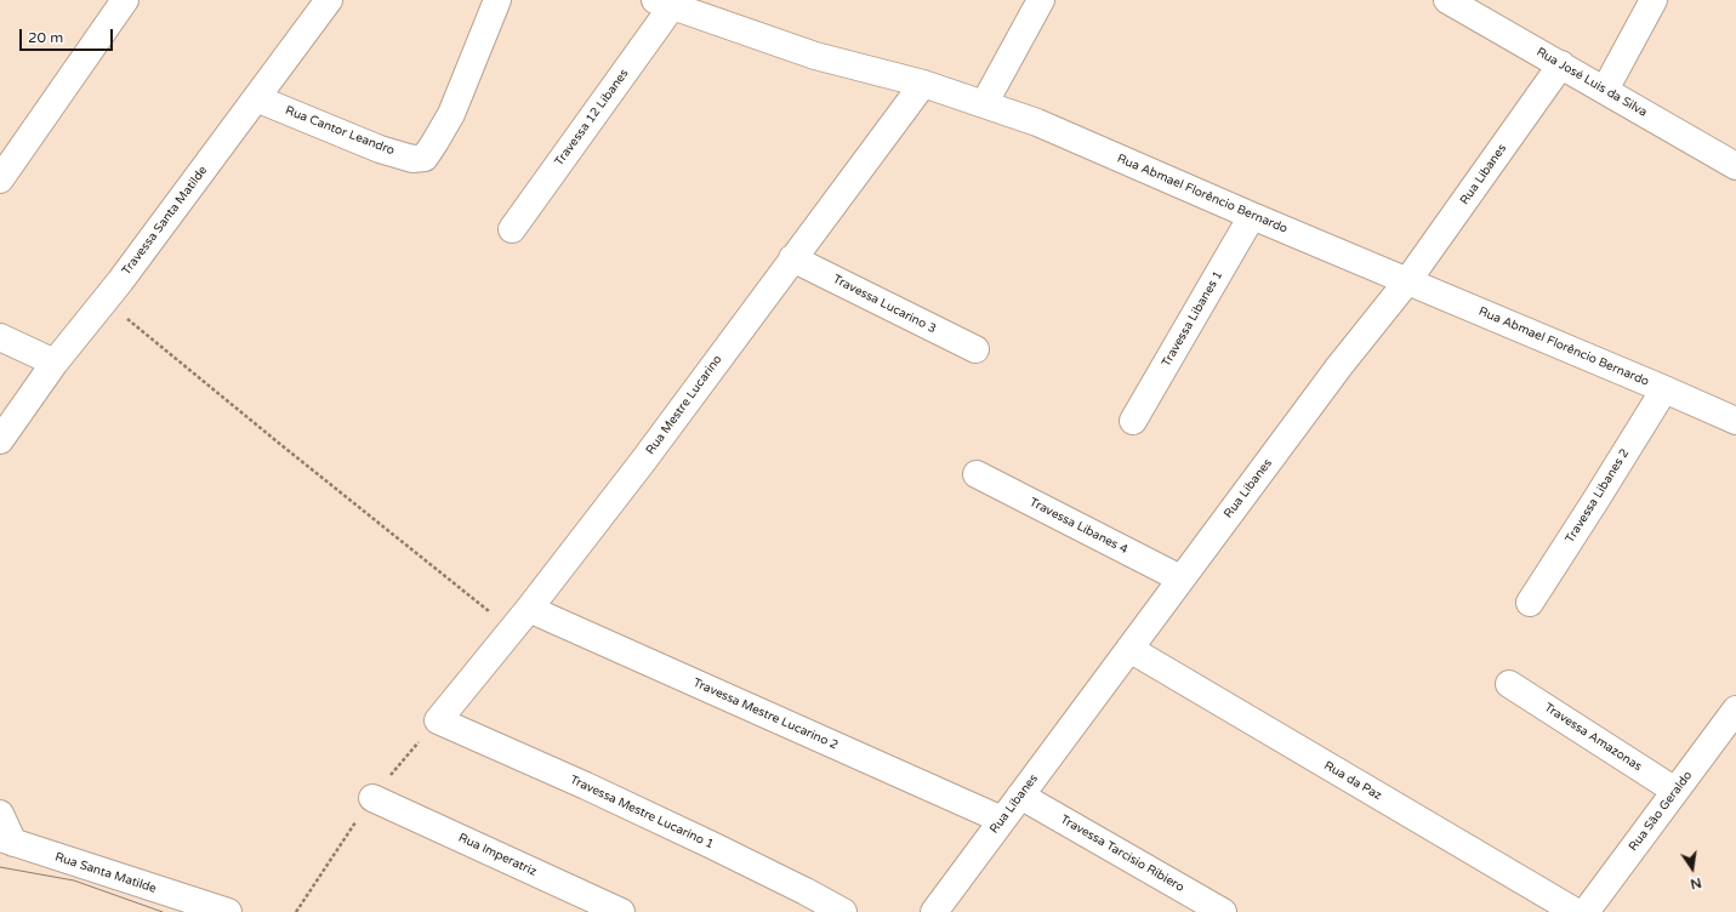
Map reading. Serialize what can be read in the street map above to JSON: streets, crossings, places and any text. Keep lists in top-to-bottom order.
{
  "streets": {
    "street": [
      "Rua José Luis da Silva",
      "Travessa 12 Libanes",
      "Rua Cantor Leandro",
      "Rua Libanes",
      "Rua Abmael Florêncio Bernardo",
      "Travessa Santa Matilde",
      "Travessa Lucarino 3",
      "Travessa Libanes 1",
      "Rua Mestre Lucarino",
      "Travessa Libanes 2",
      "Travessa Libanes 4",
      "Travessa Mestre Lucarino 2",
      "Travessa Amazonas",
      "Rua da Paz",
      "Rua São Geraldo",
      "Travessa Mestre Lucarino 1",
      "Travessa Tarcisio Ribiero",
      "Rua Imperatriz",
      "Rua Santa Matilde"
    ]
  },
  "crossings": [
    ["Rua José Luis da Silva", "Rua Libanes"],
    ["Travessa 12 Libanes", "Rua Abmael Florêncio Bernardo"],
    ["Rua Cantor Leandro", "Travessa Santa Matilde"],
    ["Rua Libanes", "Rua Abmael Florêncio Bernardo"],
    ["Rua Libanes", "Travessa Libanes 4"],
    ["Rua Libanes", "Travessa Mestre Lucarino 2"],
    ["Rua Libanes", "Rua da Paz"],
    ["Rua Libanes", "Travessa Tarcisio Ribiero"],
    ["Rua Abmael Florêncio Bernardo", "Travessa Libanes 1"],
    ["Rua Abmael Florêncio Bernardo", "Rua Mestre Lucarino"],
    ["Rua Abmael Florêncio Bernardo", "Travessa Libanes 2"],
    ["Travessa Lucarino 3", "Rua Mestre Lucarino"],
    ["Rua Mestre Lucarino", "Travessa Mestre Lucarino 2"],
    ["Rua Mestre Lucarino", "Travessa Mestre Lucarino 1"],
    ["Travessa Amazonas", "Rua São Geraldo"]
  ],
  "scale_bar": "20 m",
  "north": "bottom"
}
